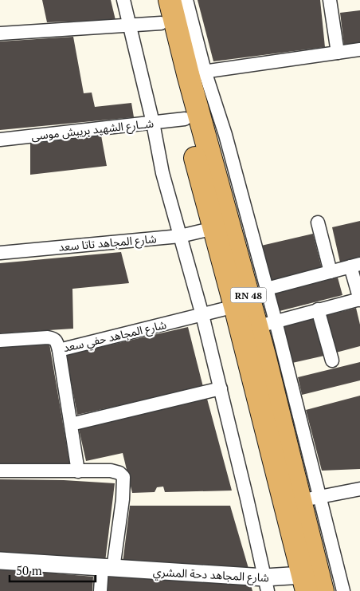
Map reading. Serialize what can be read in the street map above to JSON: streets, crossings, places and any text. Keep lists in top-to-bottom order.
{
  "streets": {
    "highway": ["RN 48"],
    "street": [
      "شــارع الشهيد بريبش موسى",
      "شارع المجاهد تاتا سعد",
      "شارع المجاهد حفي سعد",
      "شارع المجاهد دحة المشري"
    ]
  },
  "crossings": [
    ["شــارع الشهيد بريبش موسى", "RN 48"],
    ["شارع المجاهد تاتا سعد", "RN 48"],
    ["RN 48", "شارع المجاهد حفي سعد"],
    ["RN 48", "شارع المجاهد دحة المشري"]
  ],
  "scale_bar": "50 m"
}
